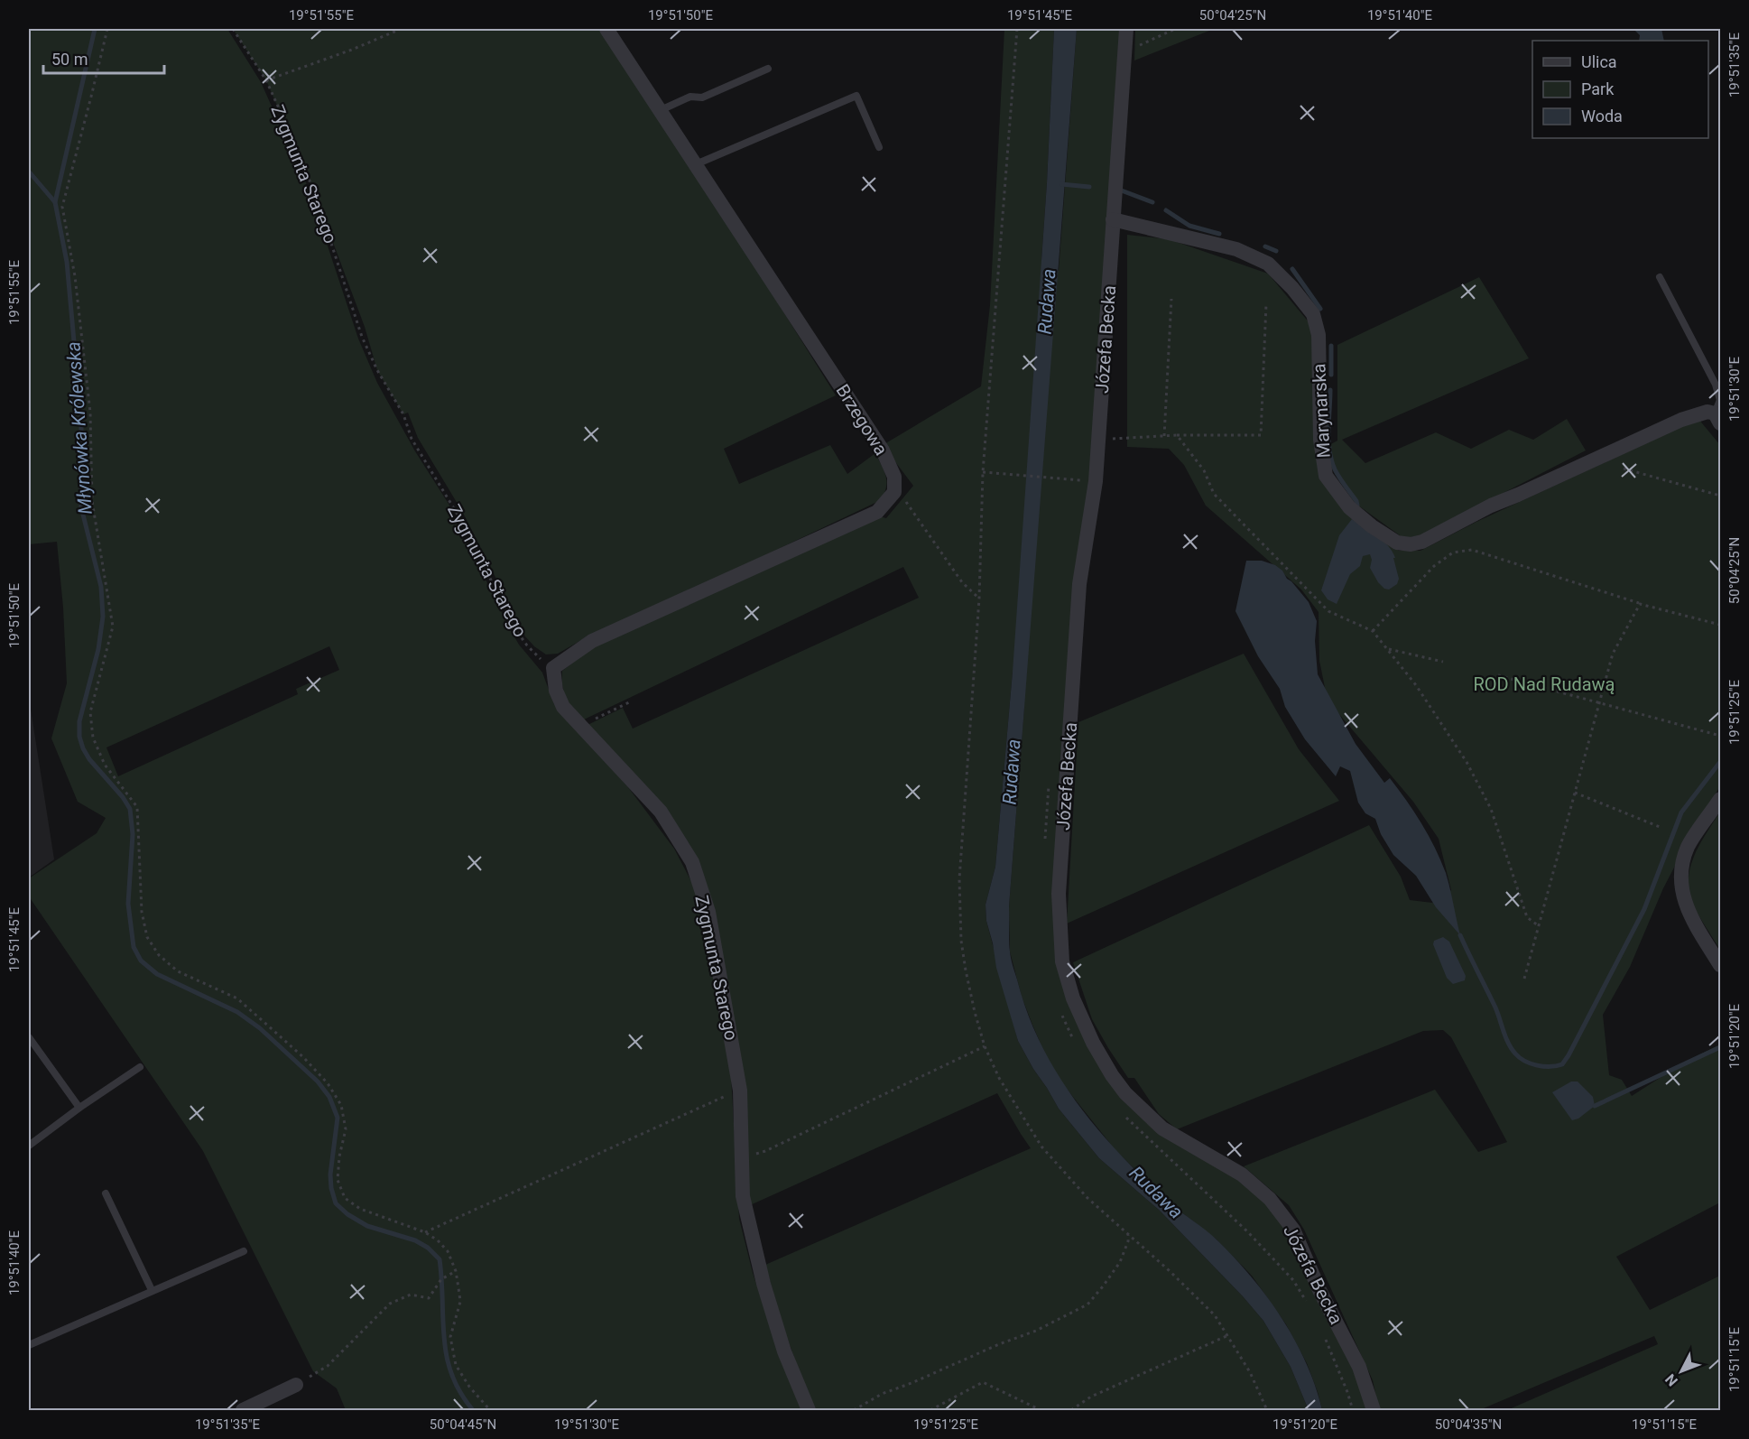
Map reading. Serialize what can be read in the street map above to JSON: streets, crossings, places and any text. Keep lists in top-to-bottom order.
{
  "streets": {
    "street": [
      "Zygmunta Starego",
      "Józefa Becka",
      "Marynarska",
      "Brzegowa"
    ]
  },
  "crossings": [
    ["Józefa Becka", "Marynarska"]
  ],
  "water": ["Rudawa", "Młynówka Królewska"],
  "parks": ["ROD Nad Rudawą"],
  "legend": ["Ulica", "Park", "Woda"],
  "scale_bar": "50 m",
  "north": "bottom left",
  "coordinates": [
    "19°51'55\"E",
    "19°51'50\"E",
    "19°51'45\"E",
    "50°04'25\"N",
    "19°51'40\"E",
    "19°51'35\"E",
    "19°51'30\"E",
    "19°51'25\"E",
    "19°51'20\"E",
    "19°51'15\"E",
    "50°04'45\"N",
    "50°04'35\"N"
  ]
}
